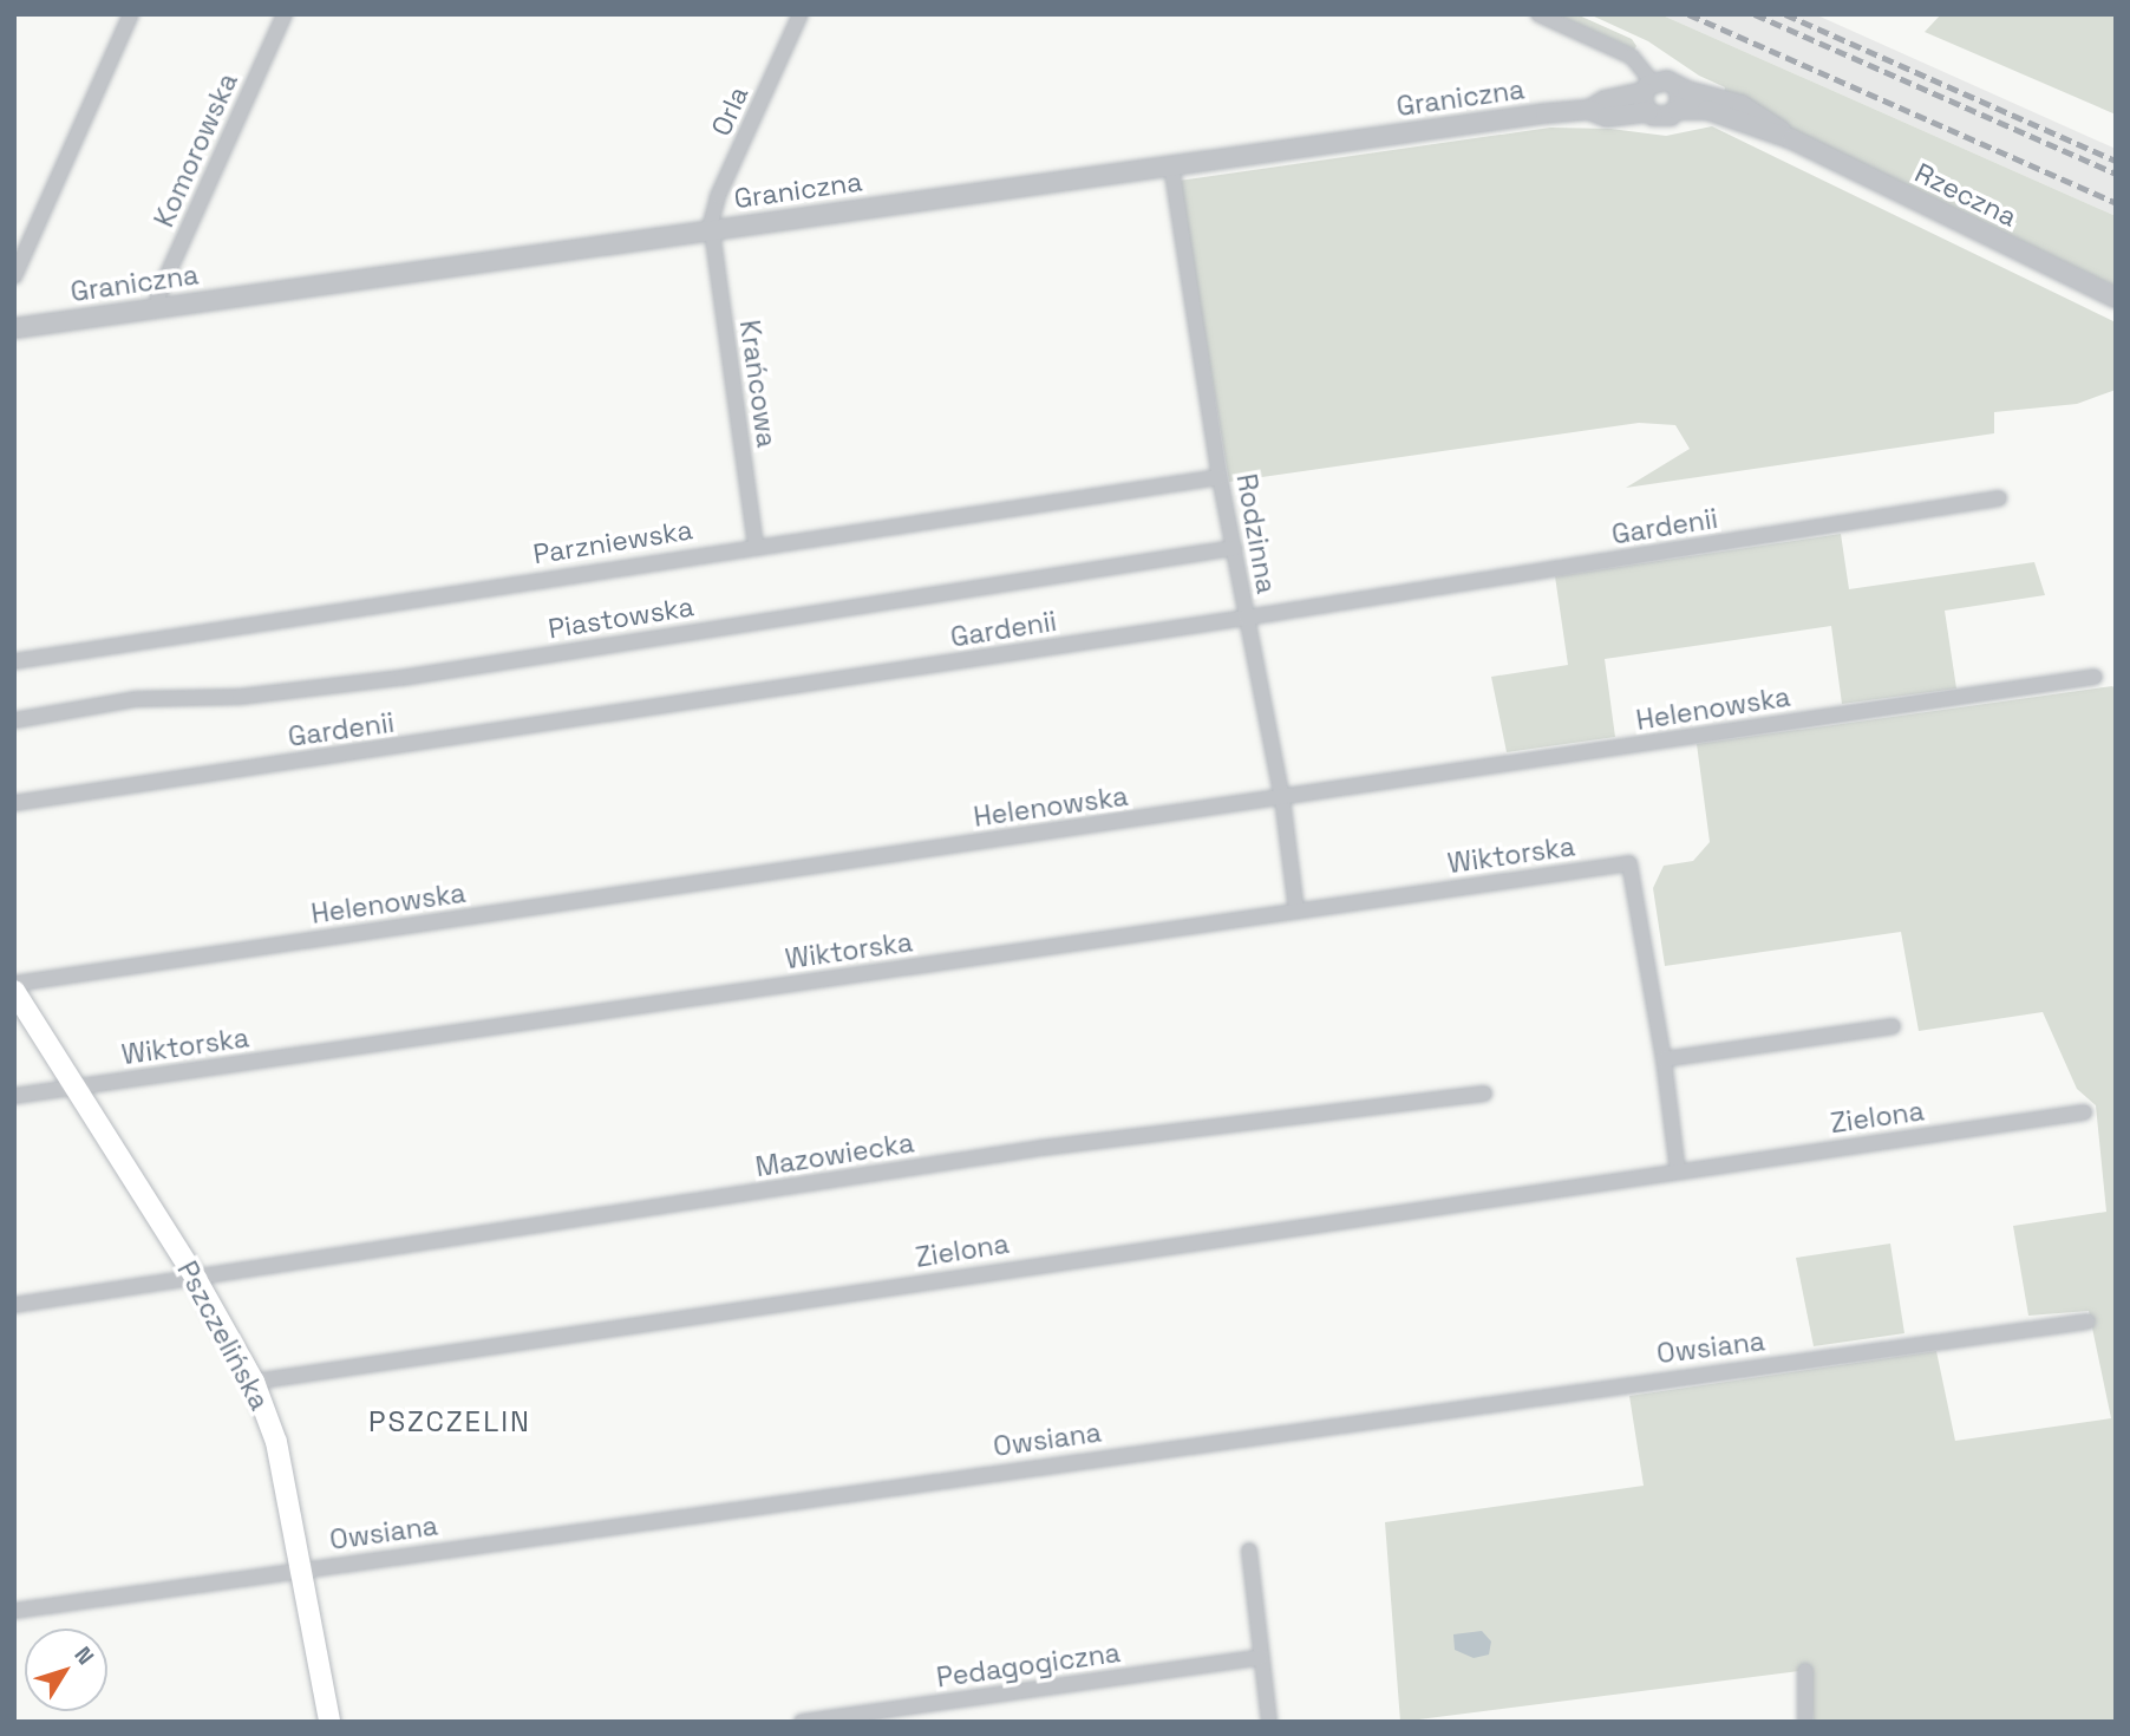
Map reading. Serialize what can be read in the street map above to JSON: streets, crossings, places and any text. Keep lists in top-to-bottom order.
{
  "streets": {
    "main road": ["Pszczelińska"],
    "street": [
      "Graniczna",
      "Orla",
      "Komorowska",
      "Rzeczna",
      "Krańcowa",
      "Gardenii",
      "Rodzinna",
      "Parzniewska",
      "Piastowska",
      "Helenowska",
      "Wiktorska",
      "Zielona",
      "Mazowiecka",
      "Owsiana",
      "Pedagogiczna"
    ]
  },
  "crossings": [
    ["Graniczna", "Orla"],
    ["Graniczna", "Komorowska"],
    ["Graniczna", "Rzeczna"],
    ["Graniczna", "Krańcowa"],
    ["Graniczna", "Rodzinna"],
    ["Orla", "Krańcowa"],
    ["Krańcowa", "Parzniewska"],
    ["Gardenii", "Rodzinna"],
    ["Rodzinna", "Parzniewska"],
    ["Rodzinna", "Piastowska"],
    ["Rodzinna", "Helenowska"],
    ["Rodzinna", "Wiktorska"],
    ["Wiktorska", "Pszczelińska"],
    ["Zielona", "Pszczelińska"],
    ["Mazowiecka", "Pszczelińska"],
    ["Pszczelińska", "Owsiana"]
  ],
  "districts": ["PSZCZELIN"],
  "north": "top right"
}
